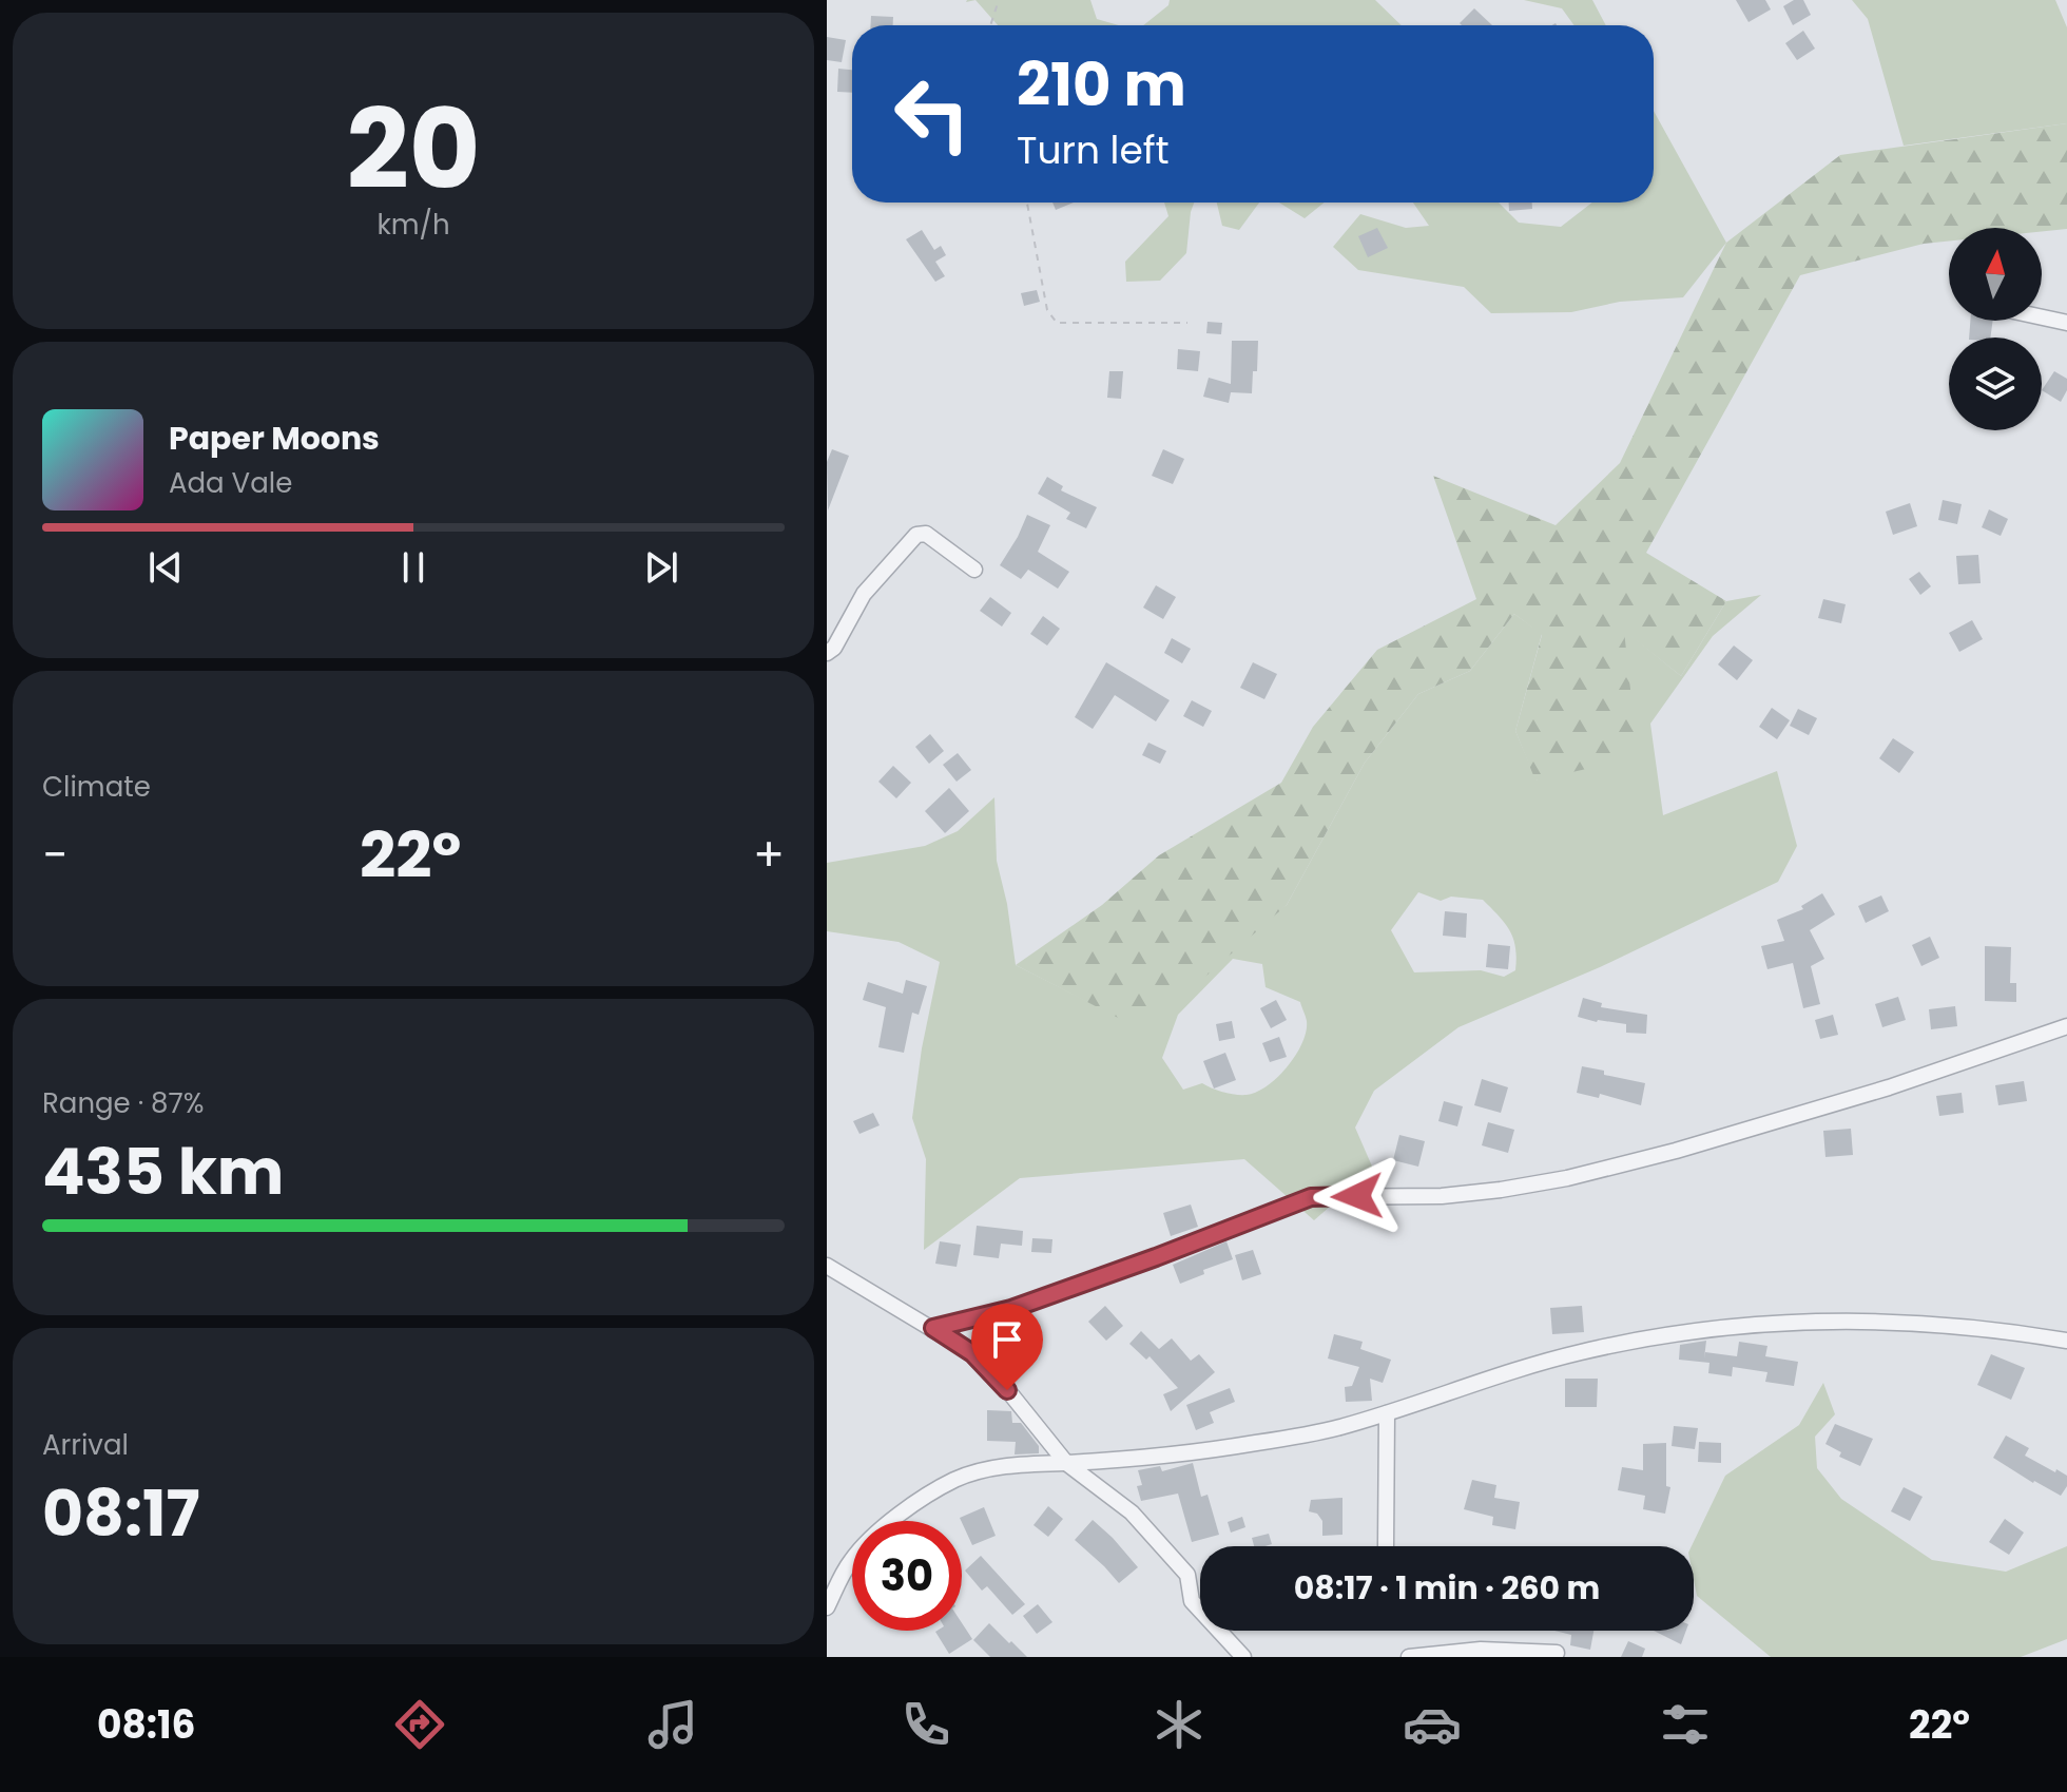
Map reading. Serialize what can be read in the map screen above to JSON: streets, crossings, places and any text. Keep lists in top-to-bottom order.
{
  "north": "top",
  "page": {
    "tile": [
      ["20", "km/h"],
      "Climate",
      ["Range · 87%", "435 km"],
      ["Arrival", "08:17"]
    ],
    "turn": ["210 m", "Turn left"],
    "song": ["Paper Moons", "Ada Vale"],
    "heat": ["−", "22°", "+"],
    "limit": "30",
    "trip": "08:17 · 1 min · 260 m",
    "tabs": ["08:16", "22°"]
  }
}
